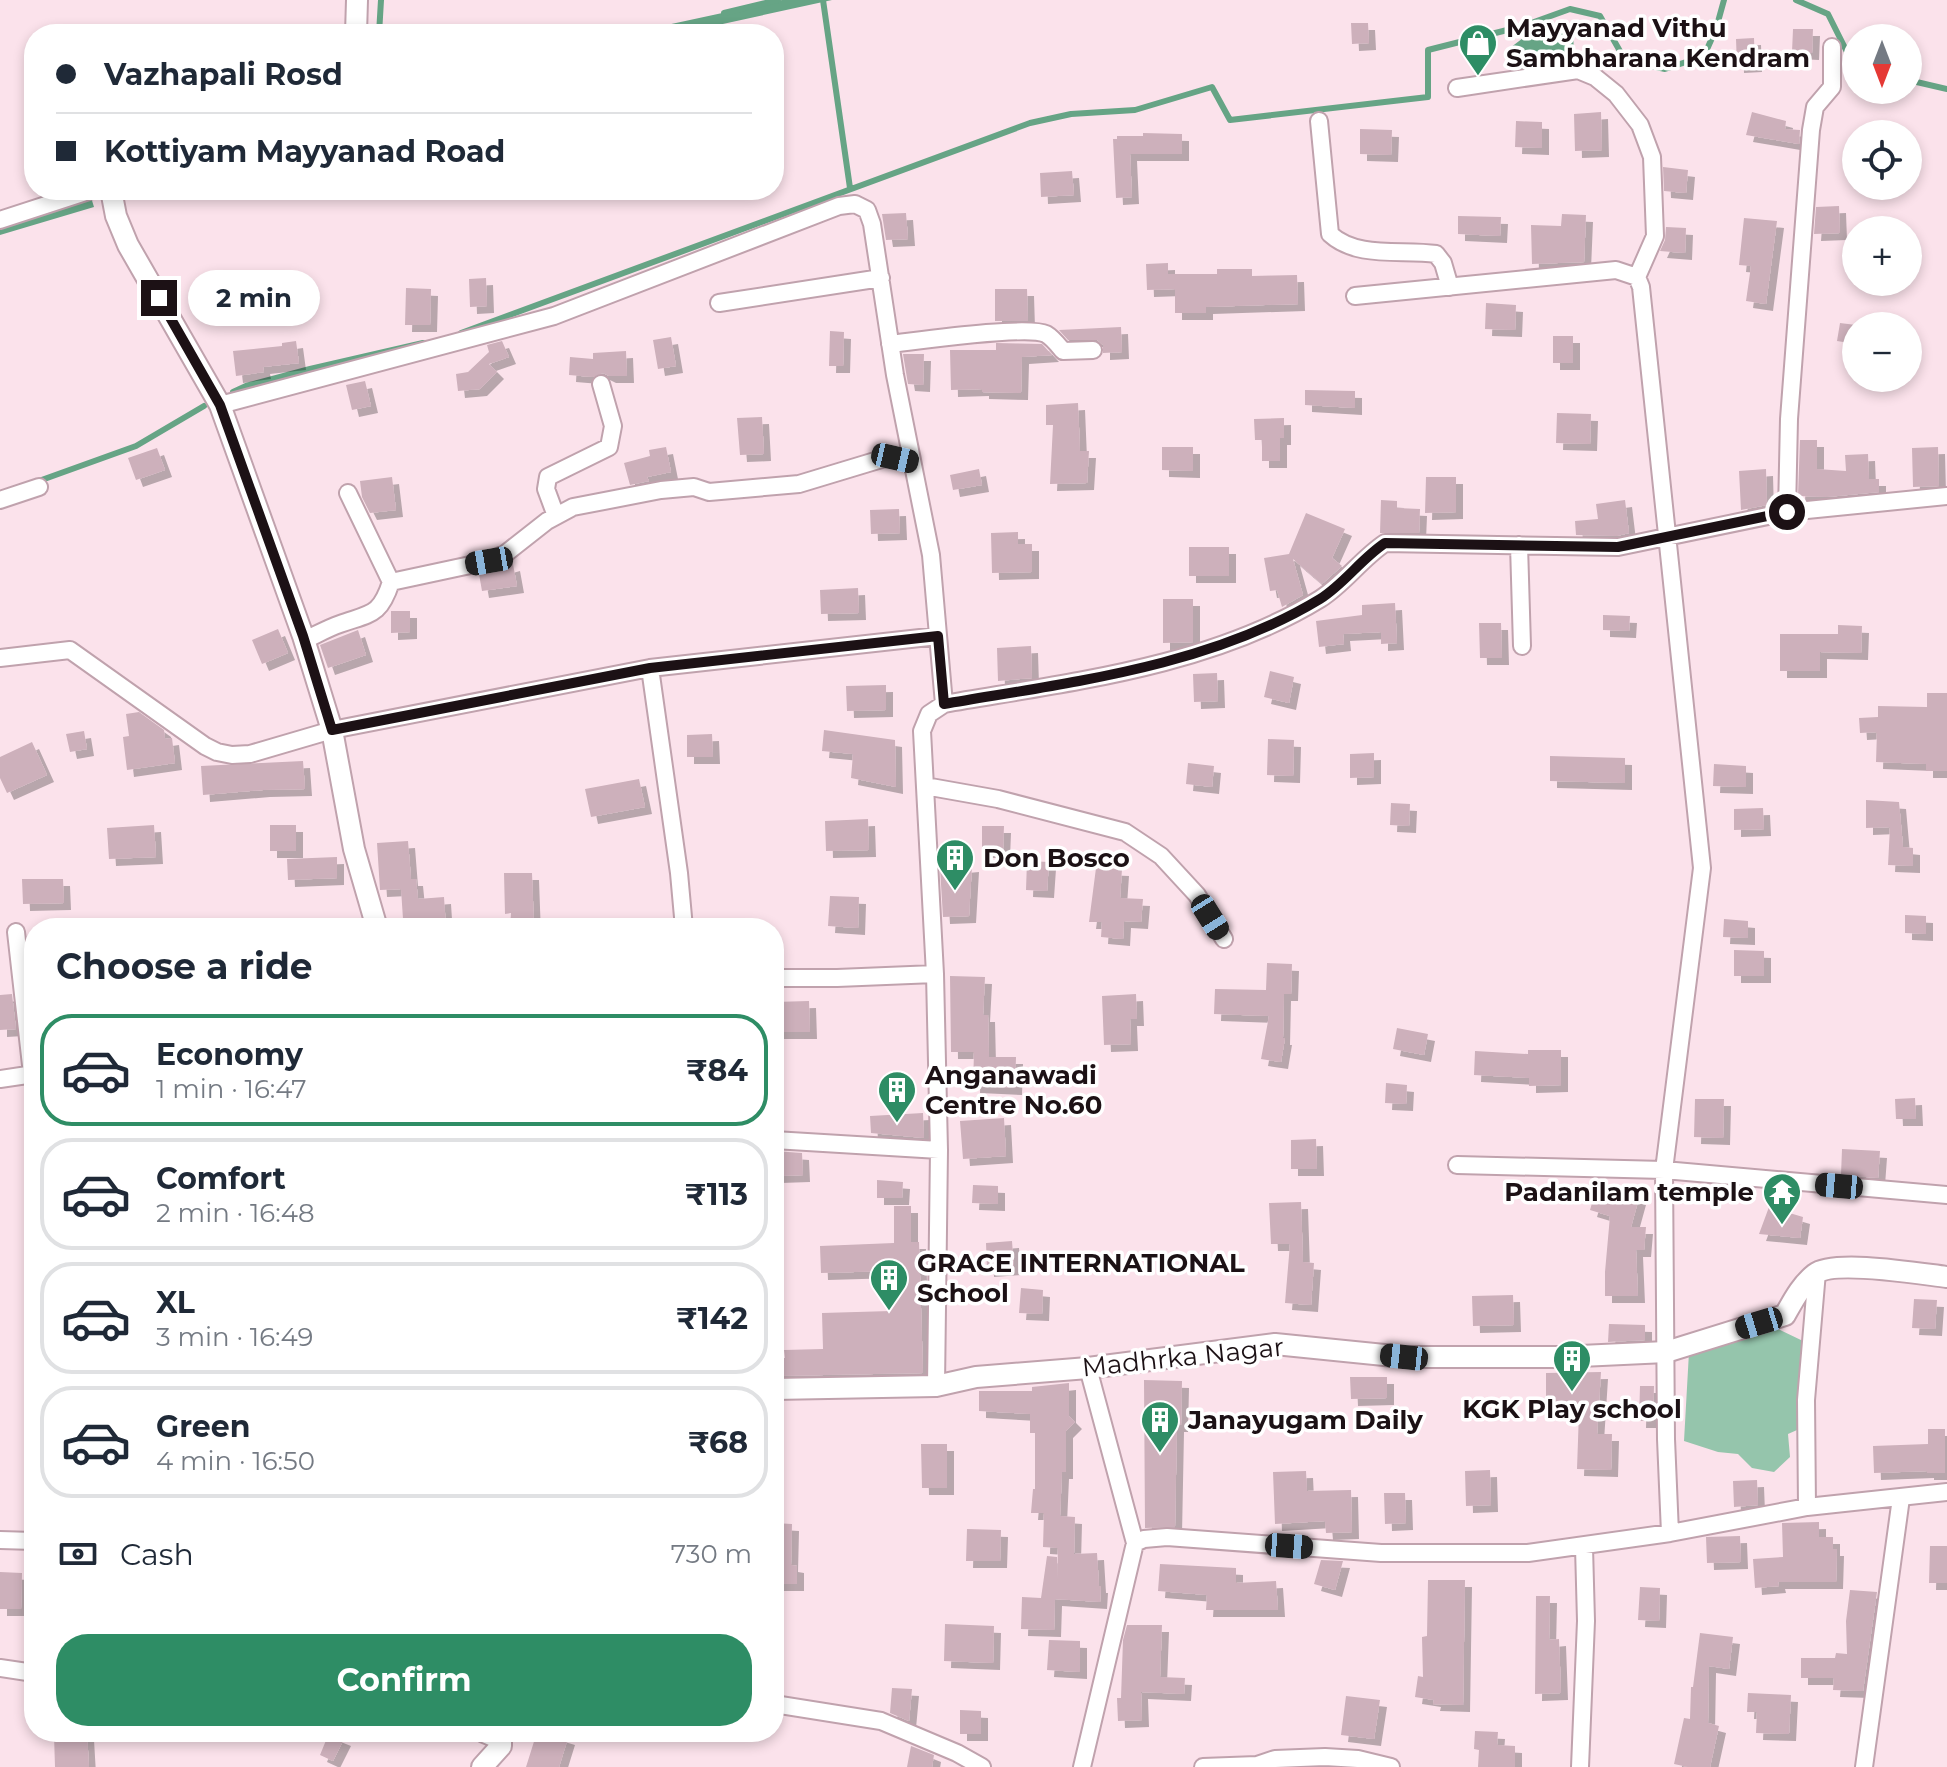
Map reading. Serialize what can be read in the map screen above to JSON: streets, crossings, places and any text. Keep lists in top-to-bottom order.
{
  "streets": {
    "street": ["Madhrka Nagar"]
  },
  "places": {
    "shop": ["Mayyanad Vithu Sambharana Kendram"],
    "building": [
      "Don Bosco",
      "Anganawadi Centre No.60",
      "GRACE INTERNATIONAL School",
      "KGK Play school",
      "Janayugam Daily"
    ],
    "temple": ["Padanilam temple"]
  },
  "north": "bottom",
  "page": {
    "map_buttons": ["+", "−"],
    "banner": ["Vazhapali Rosd", "Kottiyam Mayyanad Road"],
    "bubble": "2 min",
    "heading": "Choose a ride",
    "list": [
      {
        "name": "Economy",
        "note": "1 min · 16:47",
        "value": "₹84"
      },
      {
        "name": "Comfort",
        "note": "2 min · 16:48",
        "value": "₹113"
      },
      {
        "name": "XL",
        "note": "3 min · 16:49",
        "value": "₹142"
      },
      {
        "name": "Green",
        "note": "4 min · 16:50",
        "value": "₹68"
      }
    ],
    "pay": ["Cash", "730 m"],
    "buttons": "Confirm"
  }
}
